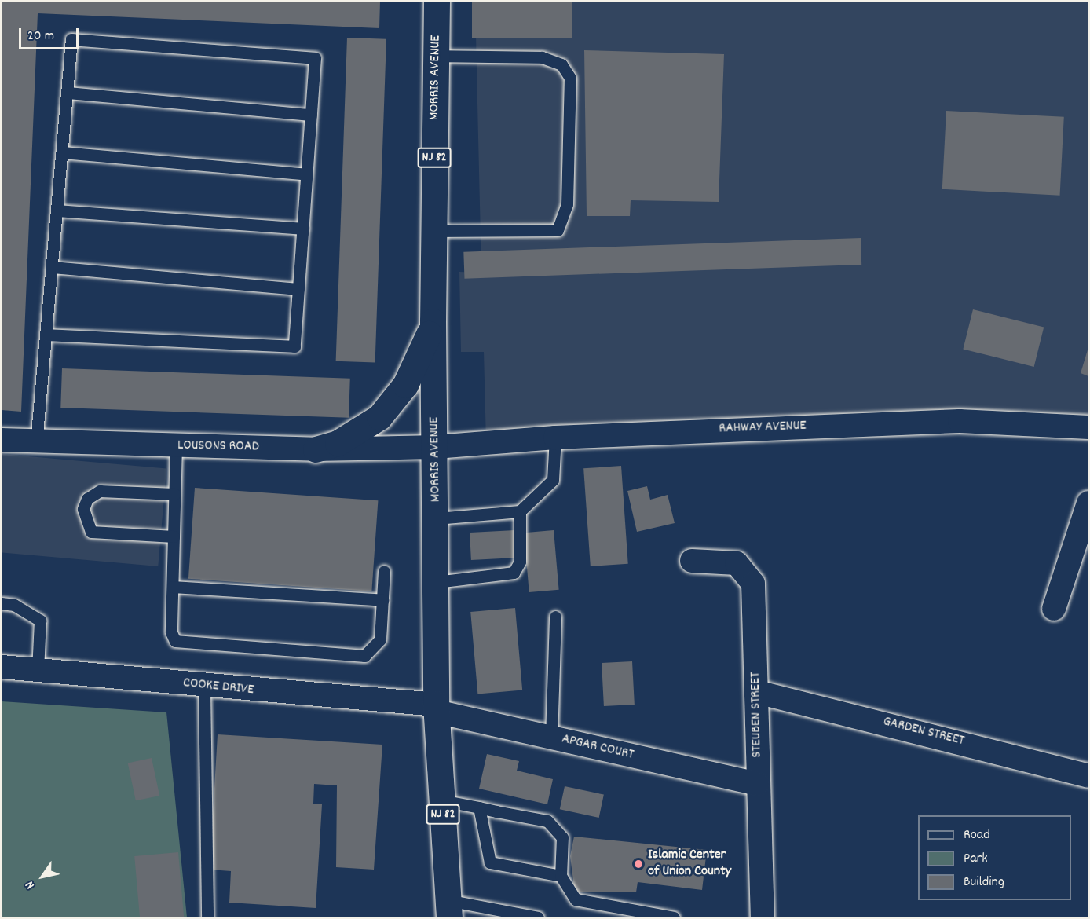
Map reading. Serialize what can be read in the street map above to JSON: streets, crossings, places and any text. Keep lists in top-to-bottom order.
{
  "streets": {
    "main road": ["MORRIS AVENUE", "NJ 82"],
    "street": [
      "RAHWAY AVENUE",
      "LOUSONS ROAD",
      "COOKE DRIVE",
      "STEUBEN STREET",
      "GARDEN STREET",
      "APGAR COURT"
    ]
  },
  "crossings": [
    ["MORRIS AVENUE", "RAHWAY AVENUE"],
    ["MORRIS AVENUE", "LOUSONS ROAD"],
    ["MORRIS AVENUE", "COOKE DRIVE"],
    ["MORRIS AVENUE", "APGAR COURT"],
    ["RAHWAY AVENUE", "LOUSONS ROAD"],
    ["COOKE DRIVE", "APGAR COURT"],
    ["STEUBEN STREET", "GARDEN STREET"],
    ["STEUBEN STREET", "APGAR COURT"]
  ],
  "places": ["Islamic Center of Union County"],
  "legend": ["Road", "Park", "Building"],
  "scale_bar": "20 m",
  "north": "bottom left"
}
